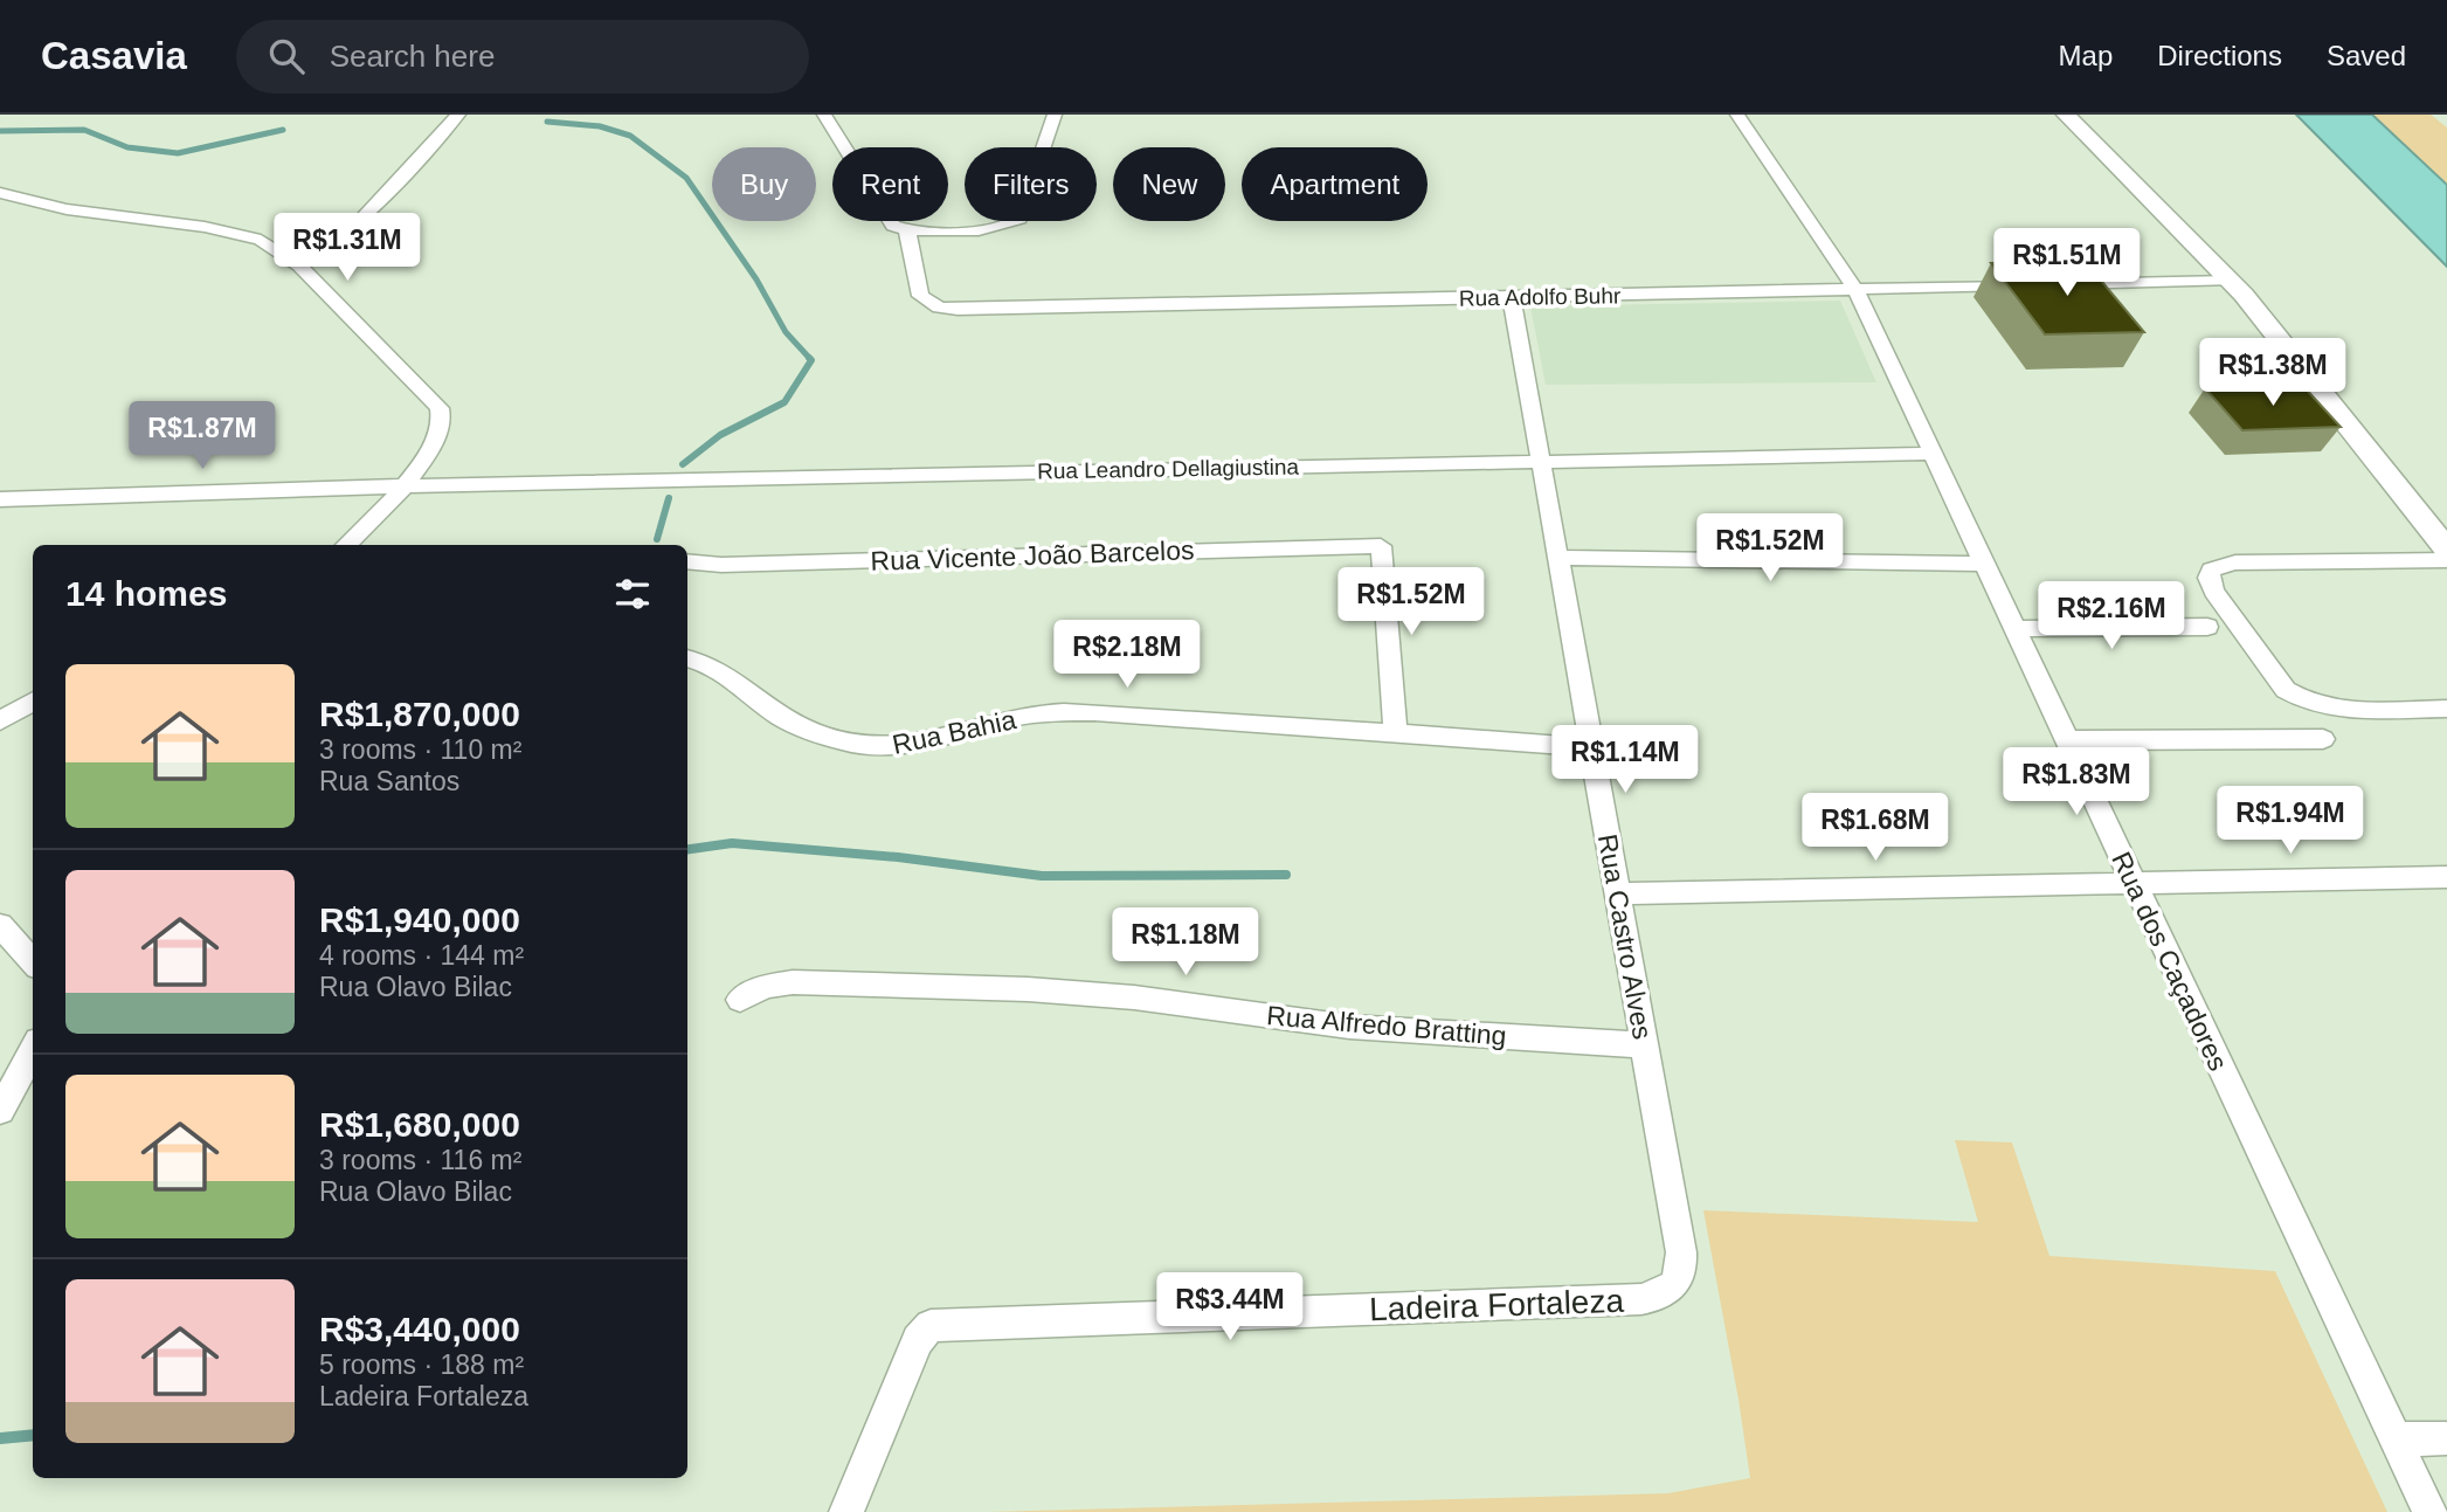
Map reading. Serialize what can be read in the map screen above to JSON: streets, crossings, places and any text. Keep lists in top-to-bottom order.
{
  "streets": {
    "street": [
      "Rua Adolfo Buhr",
      "Rua Leandro Dellagiustina",
      "Rua Vicente João Barcelos",
      "Rua Bahia",
      "Rua Castro Alves",
      "Rua dos Caçadores",
      "Rua Alfredo Bratting",
      "Ladeira Fortaleza"
    ]
  },
  "crossings": [
    ["Rua Adolfo Buhr", "Rua Castro Alves"],
    ["Rua Adolfo Buhr", "Rua dos Caçadores"],
    ["Rua Leandro Dellagiustina", "Rua Castro Alves"],
    ["Rua Leandro Dellagiustina", "Rua dos Caçadores"],
    ["Rua Vicente João Barcelos", "Rua Bahia"],
    ["Rua Bahia", "Rua Castro Alves"],
    ["Rua Castro Alves", "Rua Alfredo Bratting"],
    ["Rua Castro Alves", "Ladeira Fortaleza"]
  ],
  "page": {
    "header": "Casavia",
    "search": "Search here",
    "nav": ["Map", "Directions", "Saved"],
    "chip": [
      "Buy",
      "Rent",
      "Filters",
      "New",
      "Apartment"
    ],
    "price": [
      "R$1.31M",
      "R$1.51M",
      "R$1.38M",
      "R$1.87M",
      "R$1.52M",
      "R$1.52M",
      "R$2.16M",
      "R$2.18M",
      "R$1.14M",
      "R$1.83M",
      "R$1.94M",
      "R$1.68M",
      "R$1.18M",
      "R$3.44M"
    ],
    "heading": "14 homes",
    "list": [
      {
        "name": "R$1,870,000",
        "note": "3 rooms · 110 m² · Rua Santos"
      },
      {
        "name": "R$1,940,000",
        "note": "4 rooms · 144 m² · Rua Olavo Bilac"
      },
      {
        "name": "R$1,680,000",
        "note": "3 rooms · 116 m² · Rua Olavo Bilac"
      },
      {
        "name": "R$3,440,000",
        "note": "5 rooms · 188 m² · Ladeira Fortaleza"
      }
    ]
  }
}
